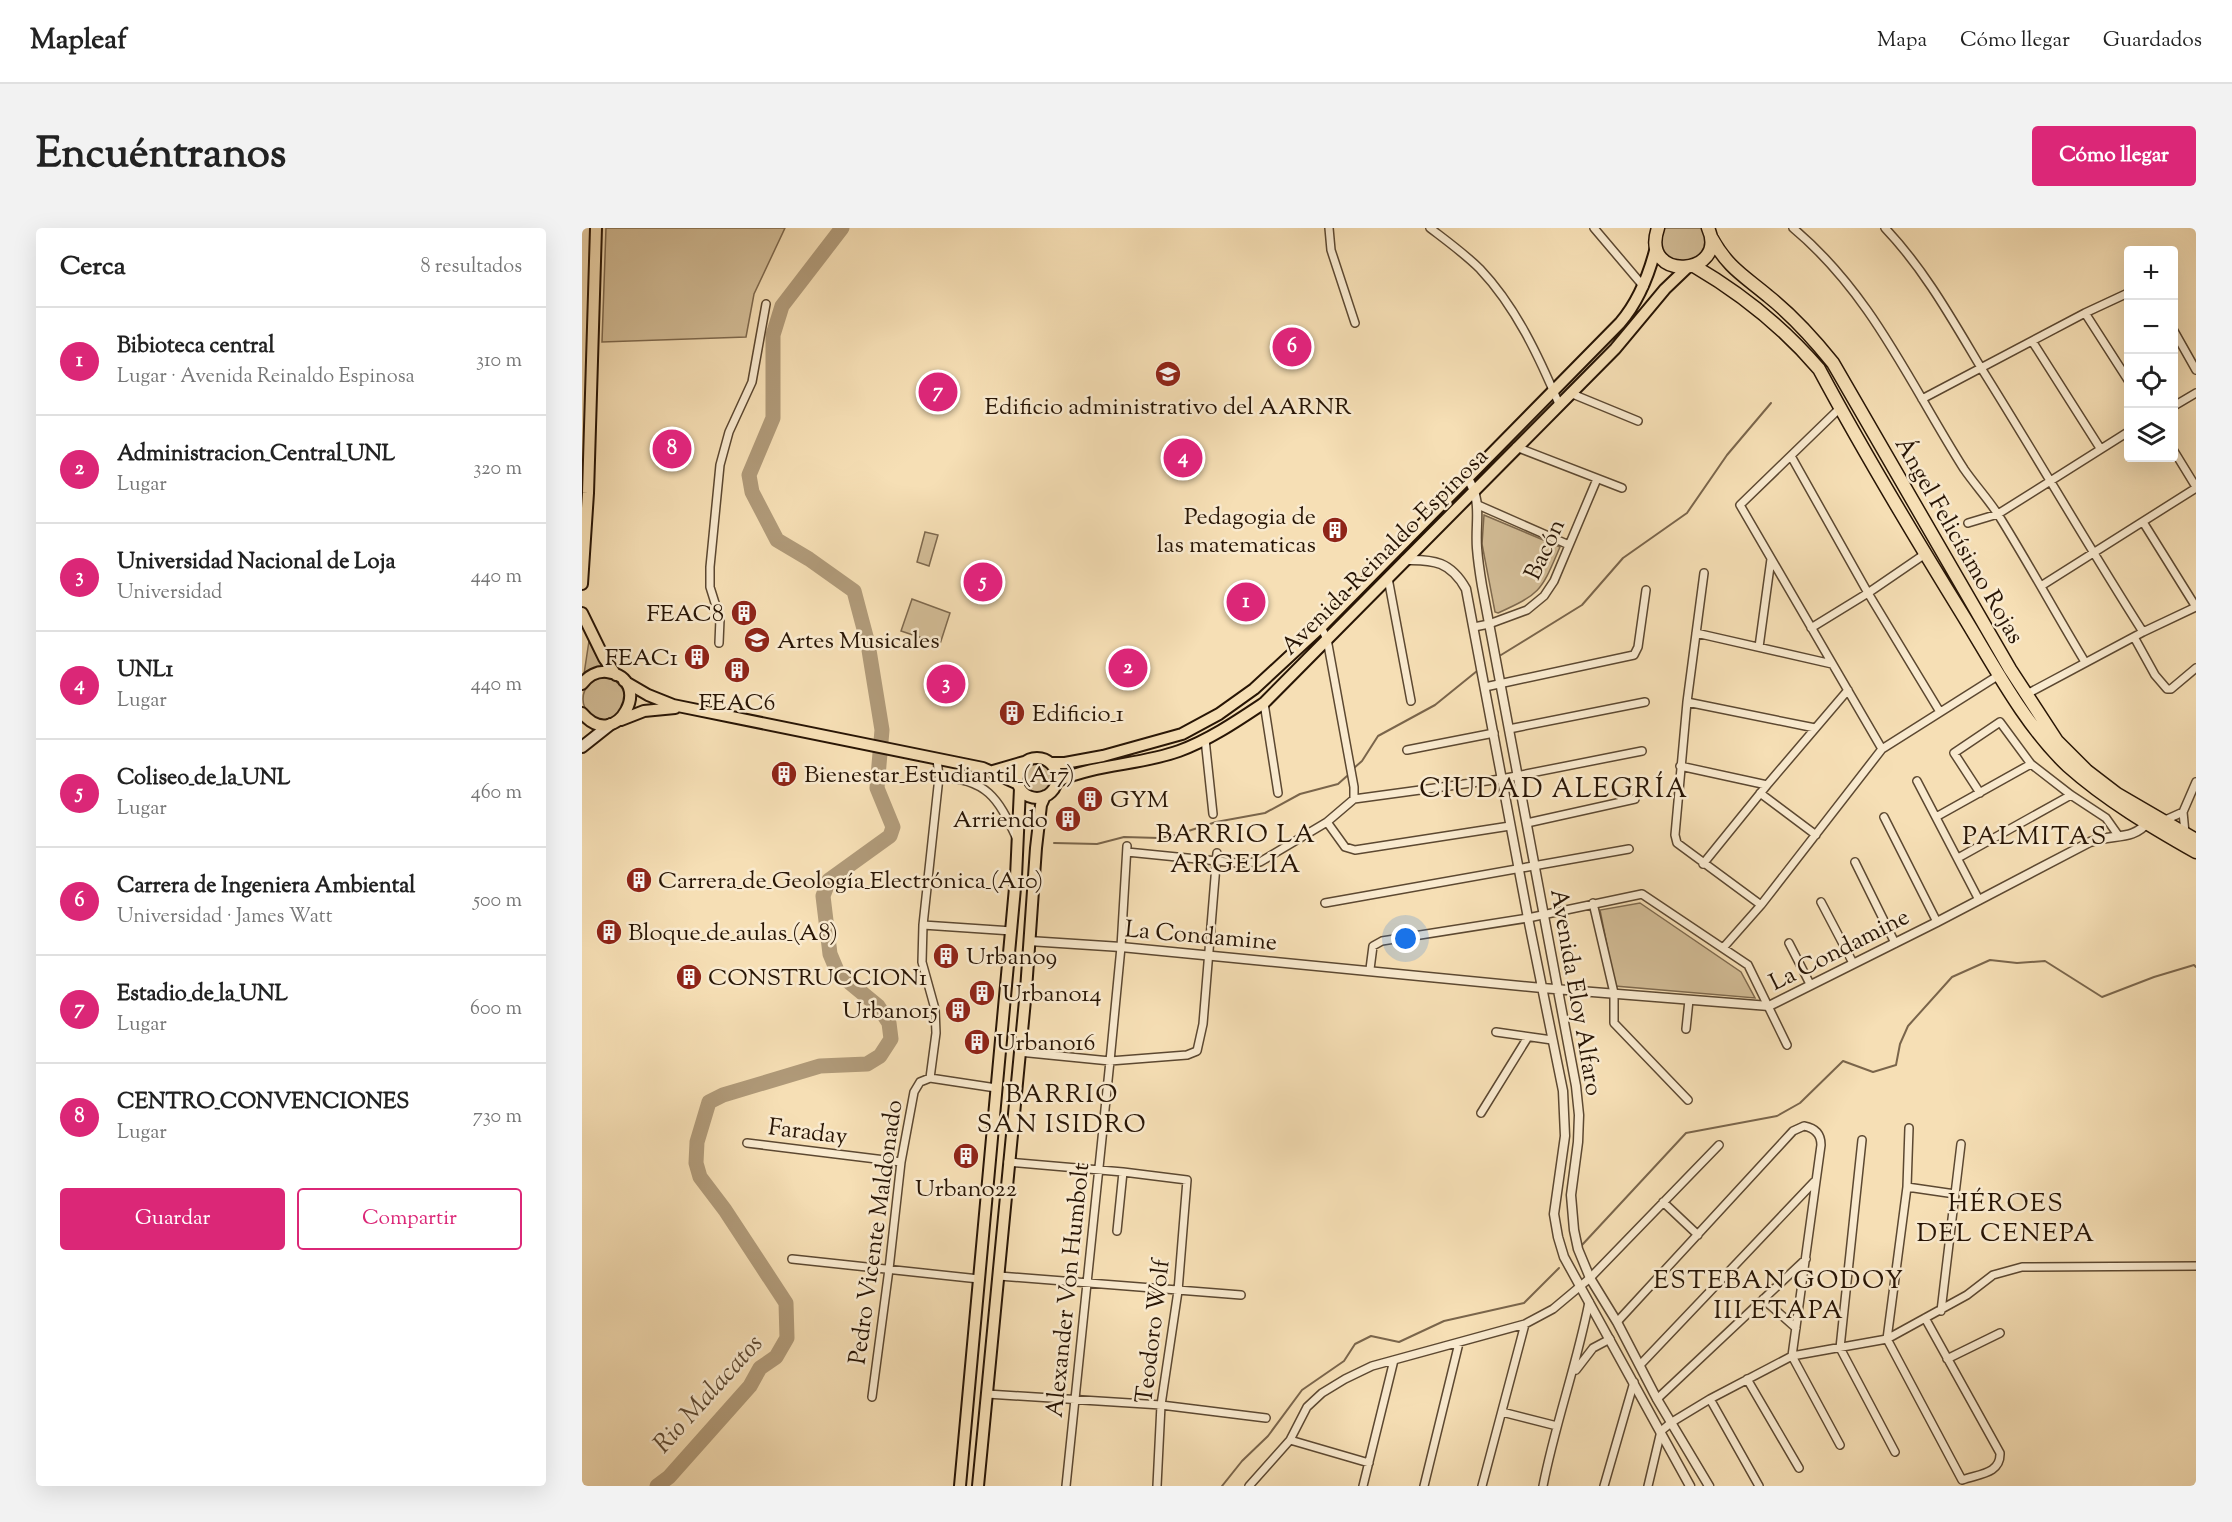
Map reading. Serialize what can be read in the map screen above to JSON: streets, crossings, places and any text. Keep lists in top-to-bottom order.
{
  "streets": {
    "highway": ["Ángel Felicísimo Rojas"],
    "main road": ["Avenida Reinaldo Espinosa"],
    "street": [
      "Bacón",
      "La Condamine",
      "Avenida Eloy Alfaro",
      "Faraday",
      "Pedro Vicente Maldonado",
      "Alexander Von Humbolt",
      "Teodoro Wolf"
    ]
  },
  "crossings": [
    ["Ángel Felicísimo Rojas", "La Condamine"],
    ["Bacón", "Avenida Eloy Alfaro"],
    ["Avenida Reinaldo Espinosa", "Avenida Eloy Alfaro"],
    ["La Condamine", "Avenida Eloy Alfaro"],
    ["La Condamine", "Alexander Von Humbolt"],
    ["Faraday", "Pedro Vicente Maldonado"]
  ],
  "districts": [
    "CIUDAD ALEGRÍA",
    "BARRIO LA ARGELIA",
    "PALMITAS",
    "BARRIO SAN ISIDRO",
    "HÉROES DEL CENEPA",
    "ESTEBAN GODOY III ETAPA"
  ],
  "water": ["Rio Malacatos"],
  "places": {
    "school or university": ["Edificio administrativo del AARNR", "Artes Musicales"],
    "building": [
      "Pedagogia de las matematicas",
      "FEAC8",
      "FEAC1",
      "FEAC6",
      "Edificio_1",
      "Bienestar_Estudiantil_(A17)",
      "GYM",
      "Arriendo",
      "Carrera_de_Geología_Electrónica_(A10)",
      "Bloque_de_aulas_(A8)",
      "Urbano9",
      "CONSTRUCCION1",
      "Urbano14",
      "Urbano15",
      "Urbano16",
      "Urbano22"
    ]
  },
  "page": {
    "header": "Mapleaf",
    "nav": ["Mapa", "Cómo llegar", "Guardados"],
    "title": "Encuéntranos",
    "buttons": [
      "Cómo llegar",
      ["Guardar", "Compartir"]
    ],
    "heading": ["Cerca", "8 resultados"],
    "map_buttons": ["+", "−"],
    "list": [
      {
        "mark": "1",
        "name": "Bibioteca central",
        "note": "Lugar · Avenida Reinaldo Espinosa",
        "value": "310 m"
      },
      {
        "mark": "2",
        "name": "Administracion_Central_UNL",
        "note": "Lugar",
        "value": "320 m"
      },
      {
        "mark": "3",
        "name": "Universidad Nacional de Loja",
        "note": "Universidad",
        "value": "440 m"
      },
      {
        "mark": "4",
        "name": "UNL1",
        "note": "Lugar",
        "value": "440 m"
      },
      {
        "mark": "5",
        "name": "Coliseo_de_la_UNL",
        "note": "Lugar",
        "value": "460 m"
      },
      {
        "mark": "6",
        "name": "Carrera de Ingeniera Ambiental",
        "note": "Universidad · James Watt",
        "value": "500 m"
      },
      {
        "mark": "7",
        "name": "Estadio_de_la_UNL",
        "note": "Lugar",
        "value": "600 m"
      },
      {
        "mark": "8",
        "name": "CENTRO_CONVENCIONES",
        "note": "Lugar",
        "value": "730 m"
      }
    ],
    "pins": [
      "6",
      "7",
      "8",
      "4",
      "5",
      "1",
      "2",
      "3"
    ]
  }
}
